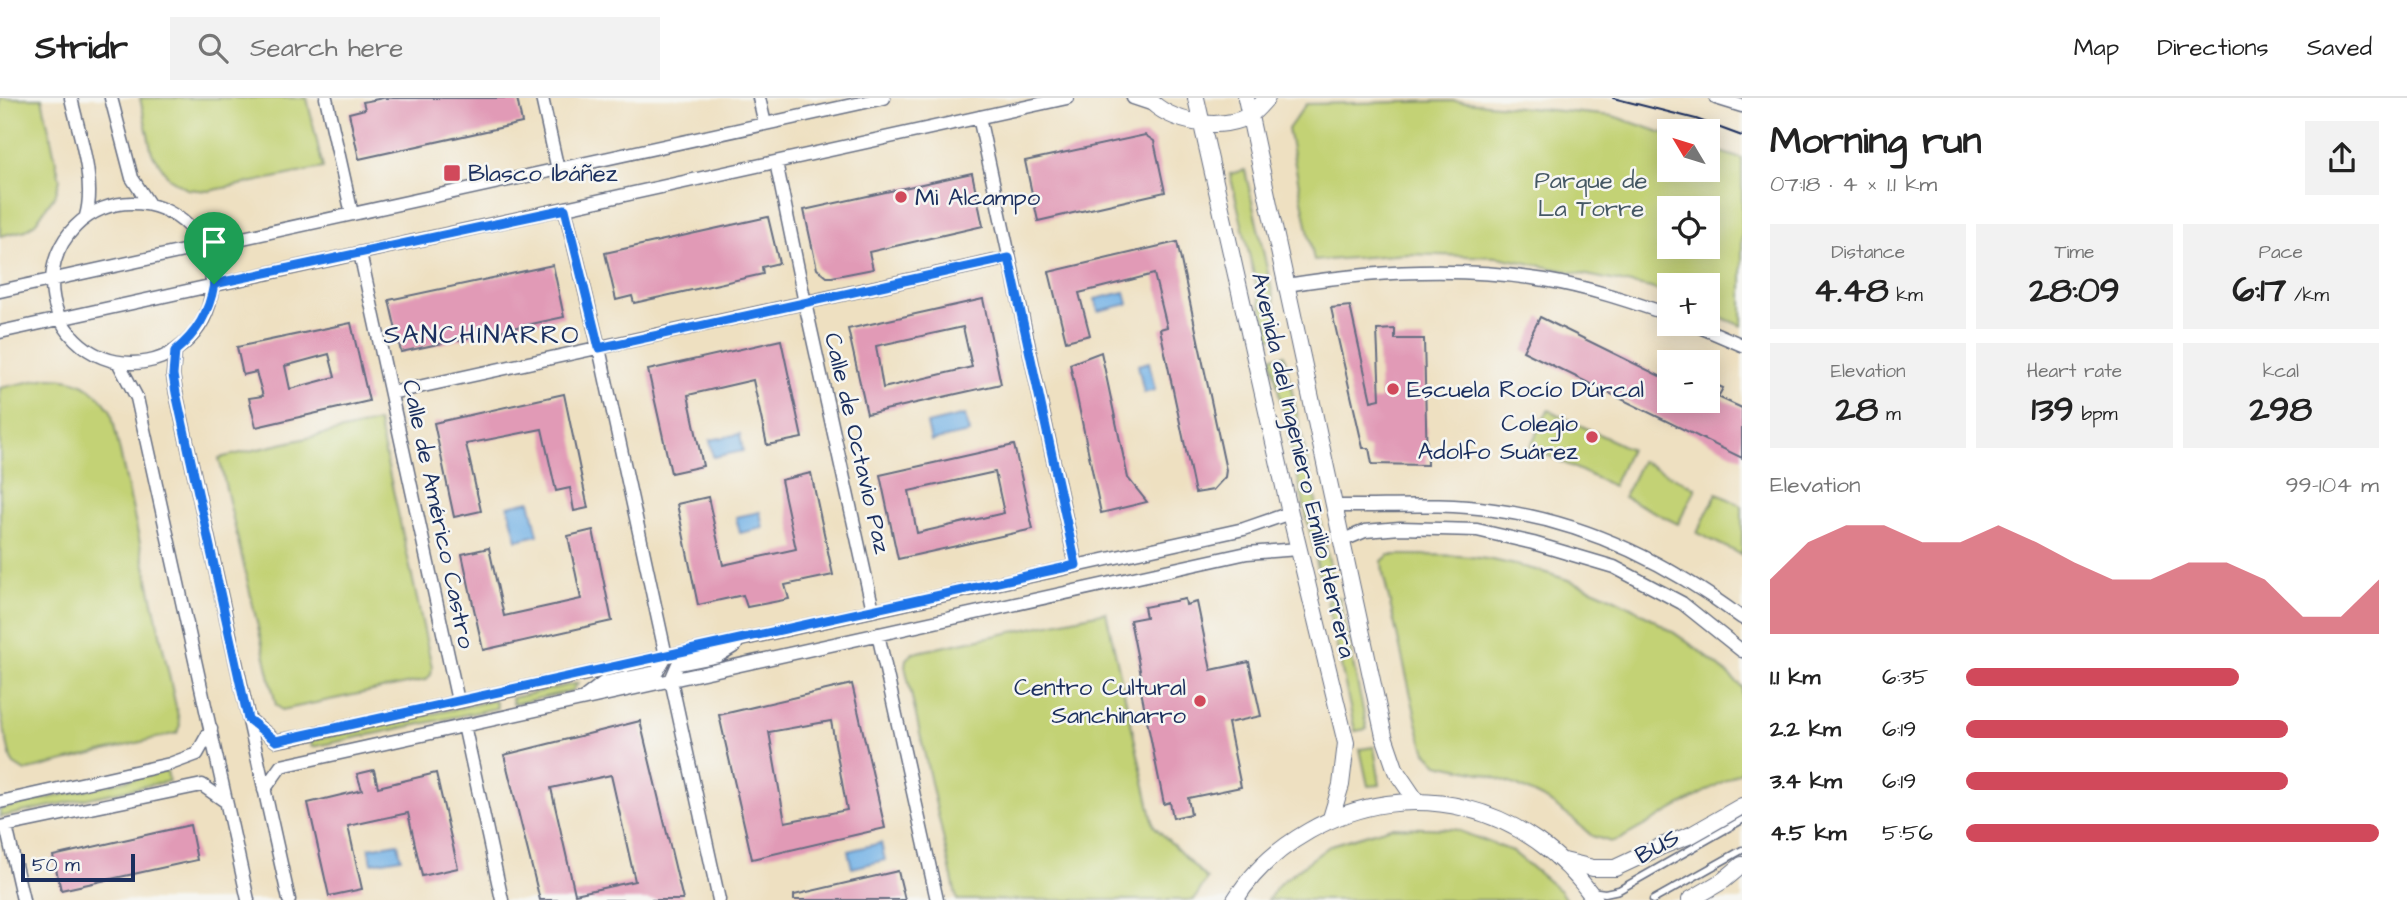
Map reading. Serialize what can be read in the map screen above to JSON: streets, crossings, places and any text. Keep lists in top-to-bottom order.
{
  "streets": {
    "street": ["Calle de Octavio Paz", "Avenida del Ingeniero Emilio Herrera", "Calle de Américo Castro"],
    "lane": ["BUS"]
  },
  "districts": ["SANCHINARRO"],
  "parks": ["Parque de La Torre"],
  "places": {
    "transit": ["Blasco Ibáñez"],
    "other": [
      "Mi Alcampo",
      "Escuela Rocío Dúrcal",
      "Colegio Adolfo Suárez",
      "Centro Cultural Sanchinarro"
    ]
  },
  "scale_bar": "50 m",
  "north": "top left",
  "page": {
    "header": "Stridr",
    "search": "Search here",
    "nav": ["Map", "Directions", "Saved"],
    "heading": ["Morning run", "07:18 · 4 × 1.1 km"],
    "map_buttons": ["+", "−"],
    "stats": [
      ["Distance", "4.48 km"],
      ["Time", "28:09"],
      ["Pace", "6:17 /km"],
      ["Elevation", "28 m"],
      ["Heart rate", "139 bpm"],
      ["kcal", "298"]
    ],
    "chart": ["Elevation", "99–104 m"],
    "list": [
      {
        "name": "1.1 km",
        "note": "6:35"
      },
      {
        "name": "2.2 km",
        "note": "6:19"
      },
      {
        "name": "3.4 km",
        "note": "6:19"
      },
      {
        "name": "4.5 km",
        "note": "5:56"
      }
    ],
    "scale": "50 m"
  }
}
